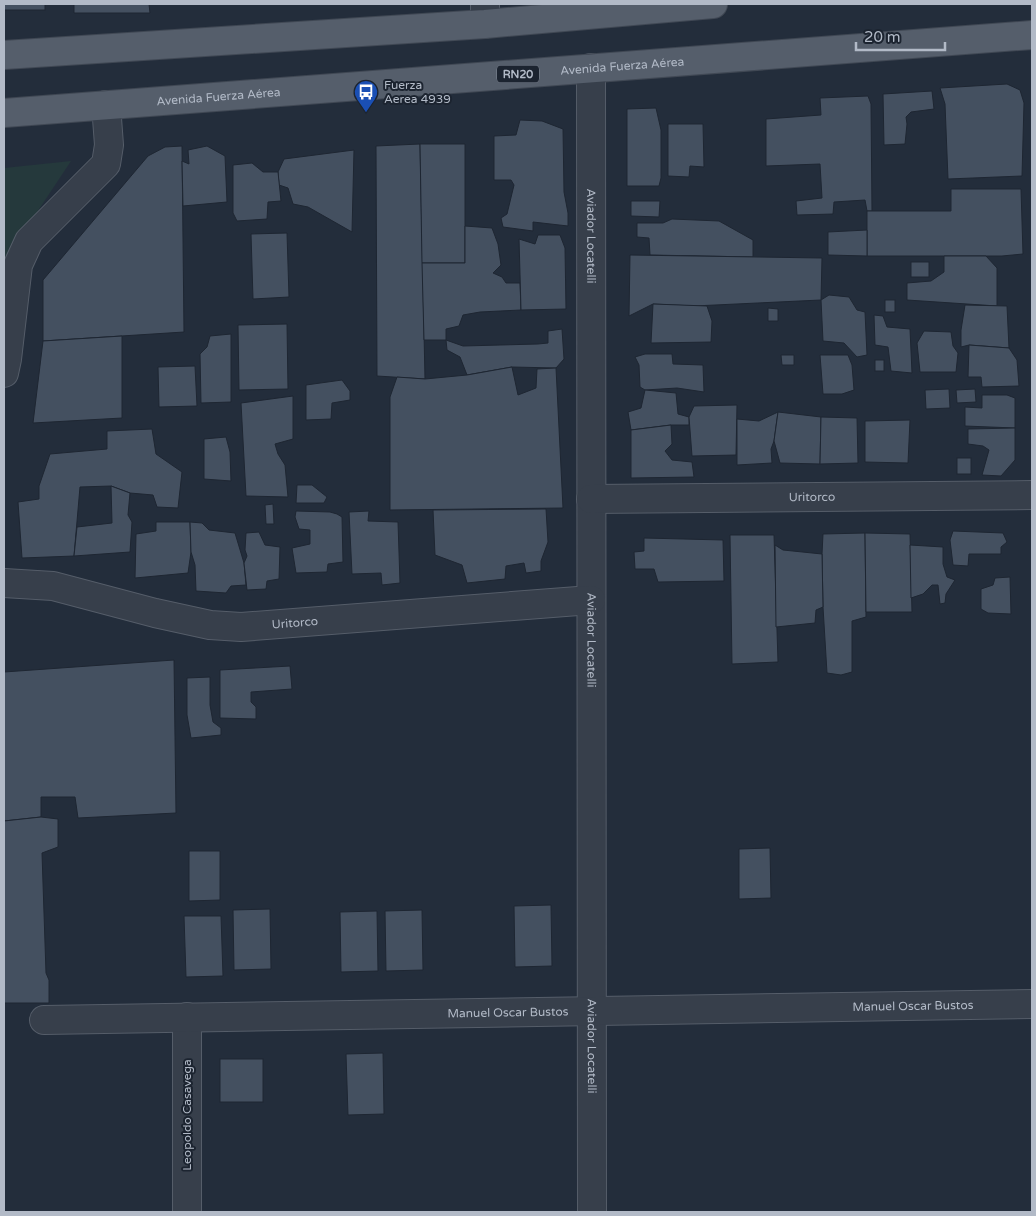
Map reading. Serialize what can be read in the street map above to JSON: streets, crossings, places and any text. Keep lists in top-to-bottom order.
{
  "streets": {
    "main road": ["Avenida Fuerza Aérea", "RN20"],
    "street": [
      "Aviador Locatelli",
      "Uritorco",
      "Manuel Oscar Bustos",
      "Leopoldo Casavega"
    ]
  },
  "crossings": [
    ["Avenida Fuerza Aérea", "Aviador Locatelli"],
    ["Aviador Locatelli", "Uritorco"],
    ["Aviador Locatelli", "Manuel Oscar Bustos"],
    ["Manuel Oscar Bustos", "Leopoldo Casavega"]
  ],
  "places": {
    "bus stop": ["Fuerza Aerea 4939"]
  },
  "scale_bar": "20 m"
}
